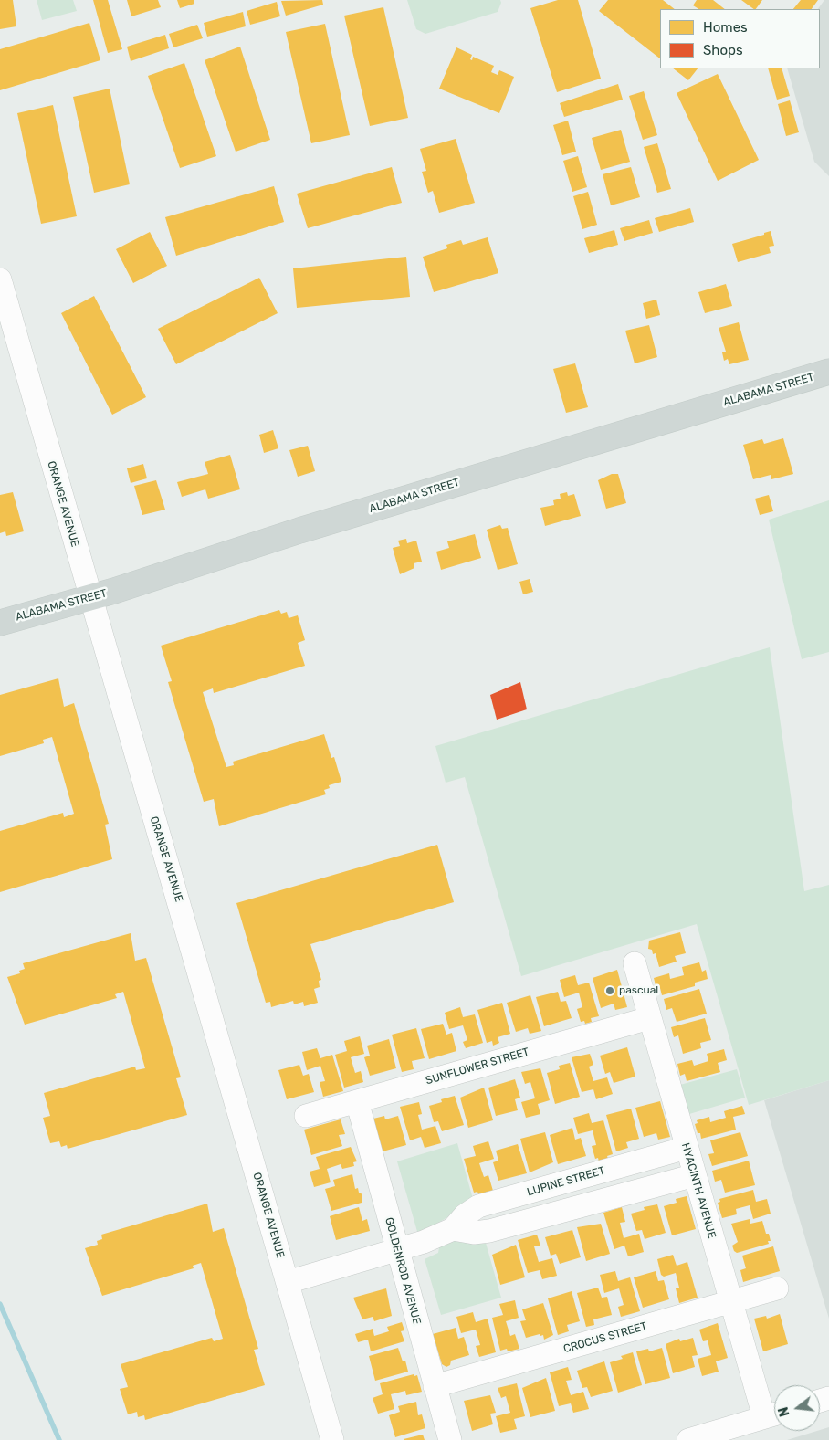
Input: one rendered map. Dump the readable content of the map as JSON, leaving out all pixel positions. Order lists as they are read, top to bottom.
{
  "streets": {
    "main road": ["ALABAMA STREET"],
    "street": [
      "ORANGE AVENUE",
      "SUNFLOWER STREET",
      "LUPINE STREET",
      "HYACINTH AVENUE",
      "GOLDENROD AVENUE",
      "CROCUS STREET"
    ]
  },
  "crossings": [
    ["ALABAMA STREET", "ORANGE AVENUE"],
    ["ORANGE AVENUE", "LUPINE STREET"],
    ["SUNFLOWER STREET", "HYACINTH AVENUE"],
    ["SUNFLOWER STREET", "GOLDENROD AVENUE"],
    ["LUPINE STREET", "HYACINTH AVENUE"],
    ["LUPINE STREET", "GOLDENROD AVENUE"],
    ["HYACINTH AVENUE", "CROCUS STREET"],
    ["GOLDENROD AVENUE", "CROCUS STREET"]
  ],
  "places": ["pascual"],
  "legend": ["Homes", "Shops"],
  "north": "left"
}
